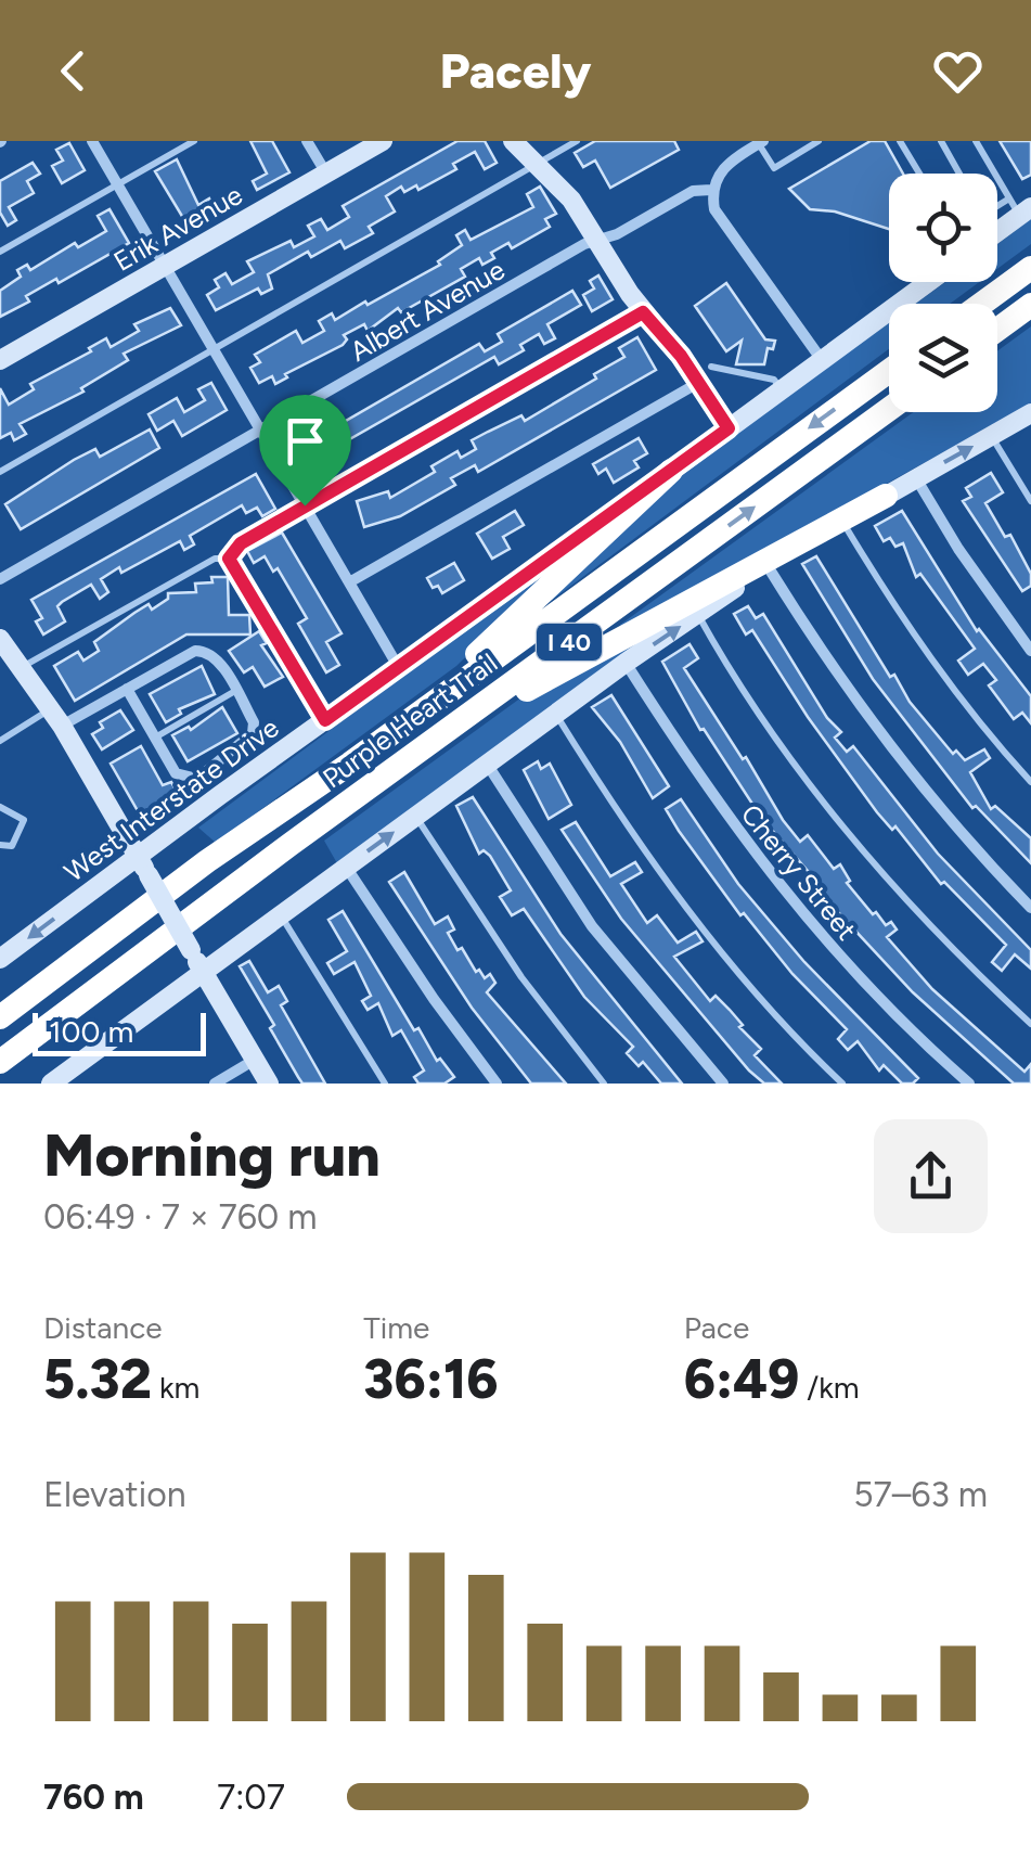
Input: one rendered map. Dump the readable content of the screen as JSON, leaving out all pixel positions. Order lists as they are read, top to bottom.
{
  "streets": {
    "highway": ["I 40", "Purple Heart Trail"],
    "main road": ["Erik Avenue", "West Interstate Drive"],
    "street": ["Albert Avenue", "Cherry Street"]
  },
  "scale_bar": "100 m",
  "page": {
    "header": "Pacely",
    "scale": "100 m",
    "heading": ["Morning run", "06:49 · 7 × 760 m"],
    "stats": [
      ["Distance", "5.32 km"],
      ["Time", "36:16"],
      ["Pace", "6:49 /km"]
    ],
    "chart": ["Elevation", "57–63 m"],
    "list": [
      {
        "name": "760 m",
        "note": "7:07"
      }
    ]
  }
}
